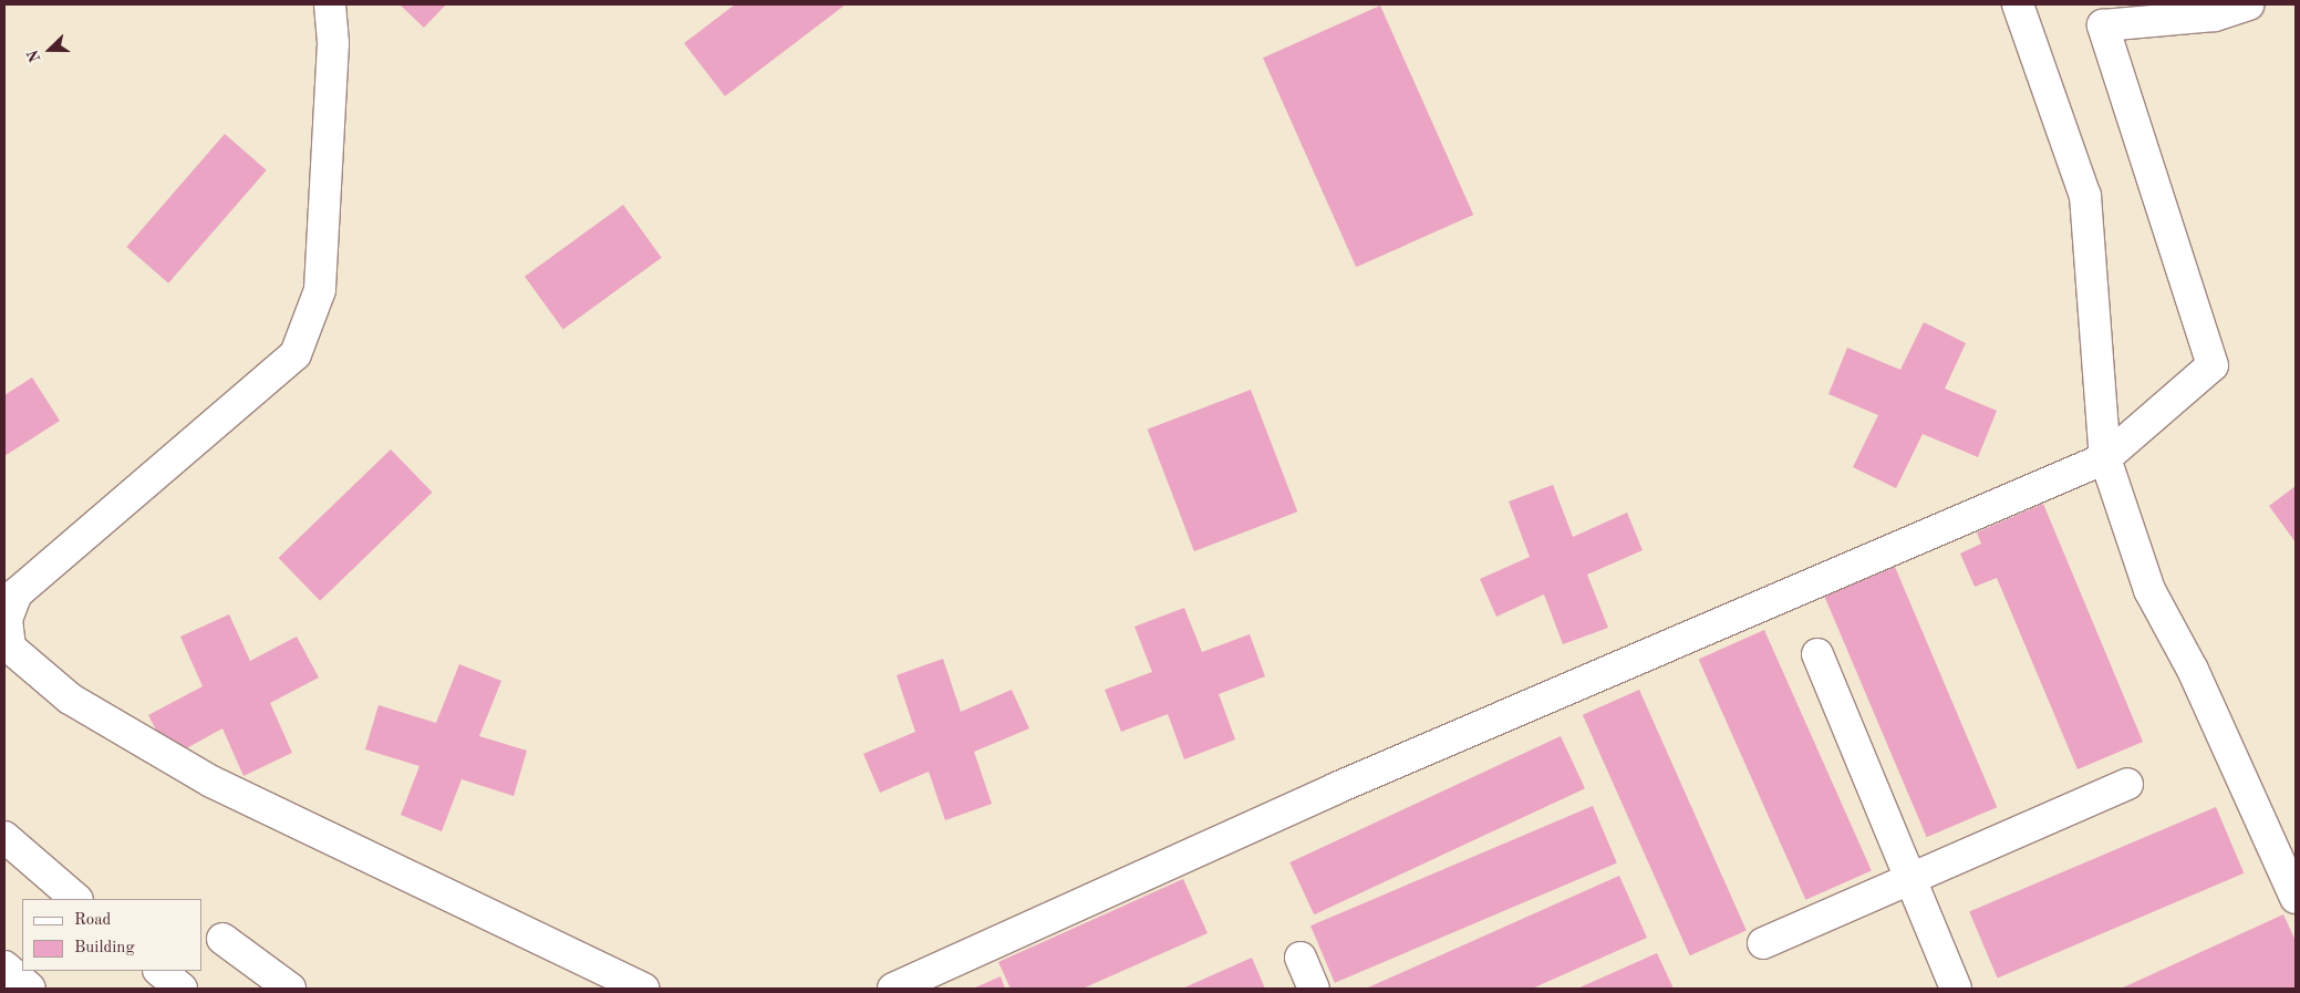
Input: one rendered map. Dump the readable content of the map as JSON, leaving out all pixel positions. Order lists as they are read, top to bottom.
{
  "legend": ["Road", "Building"],
  "north": "left"
}
